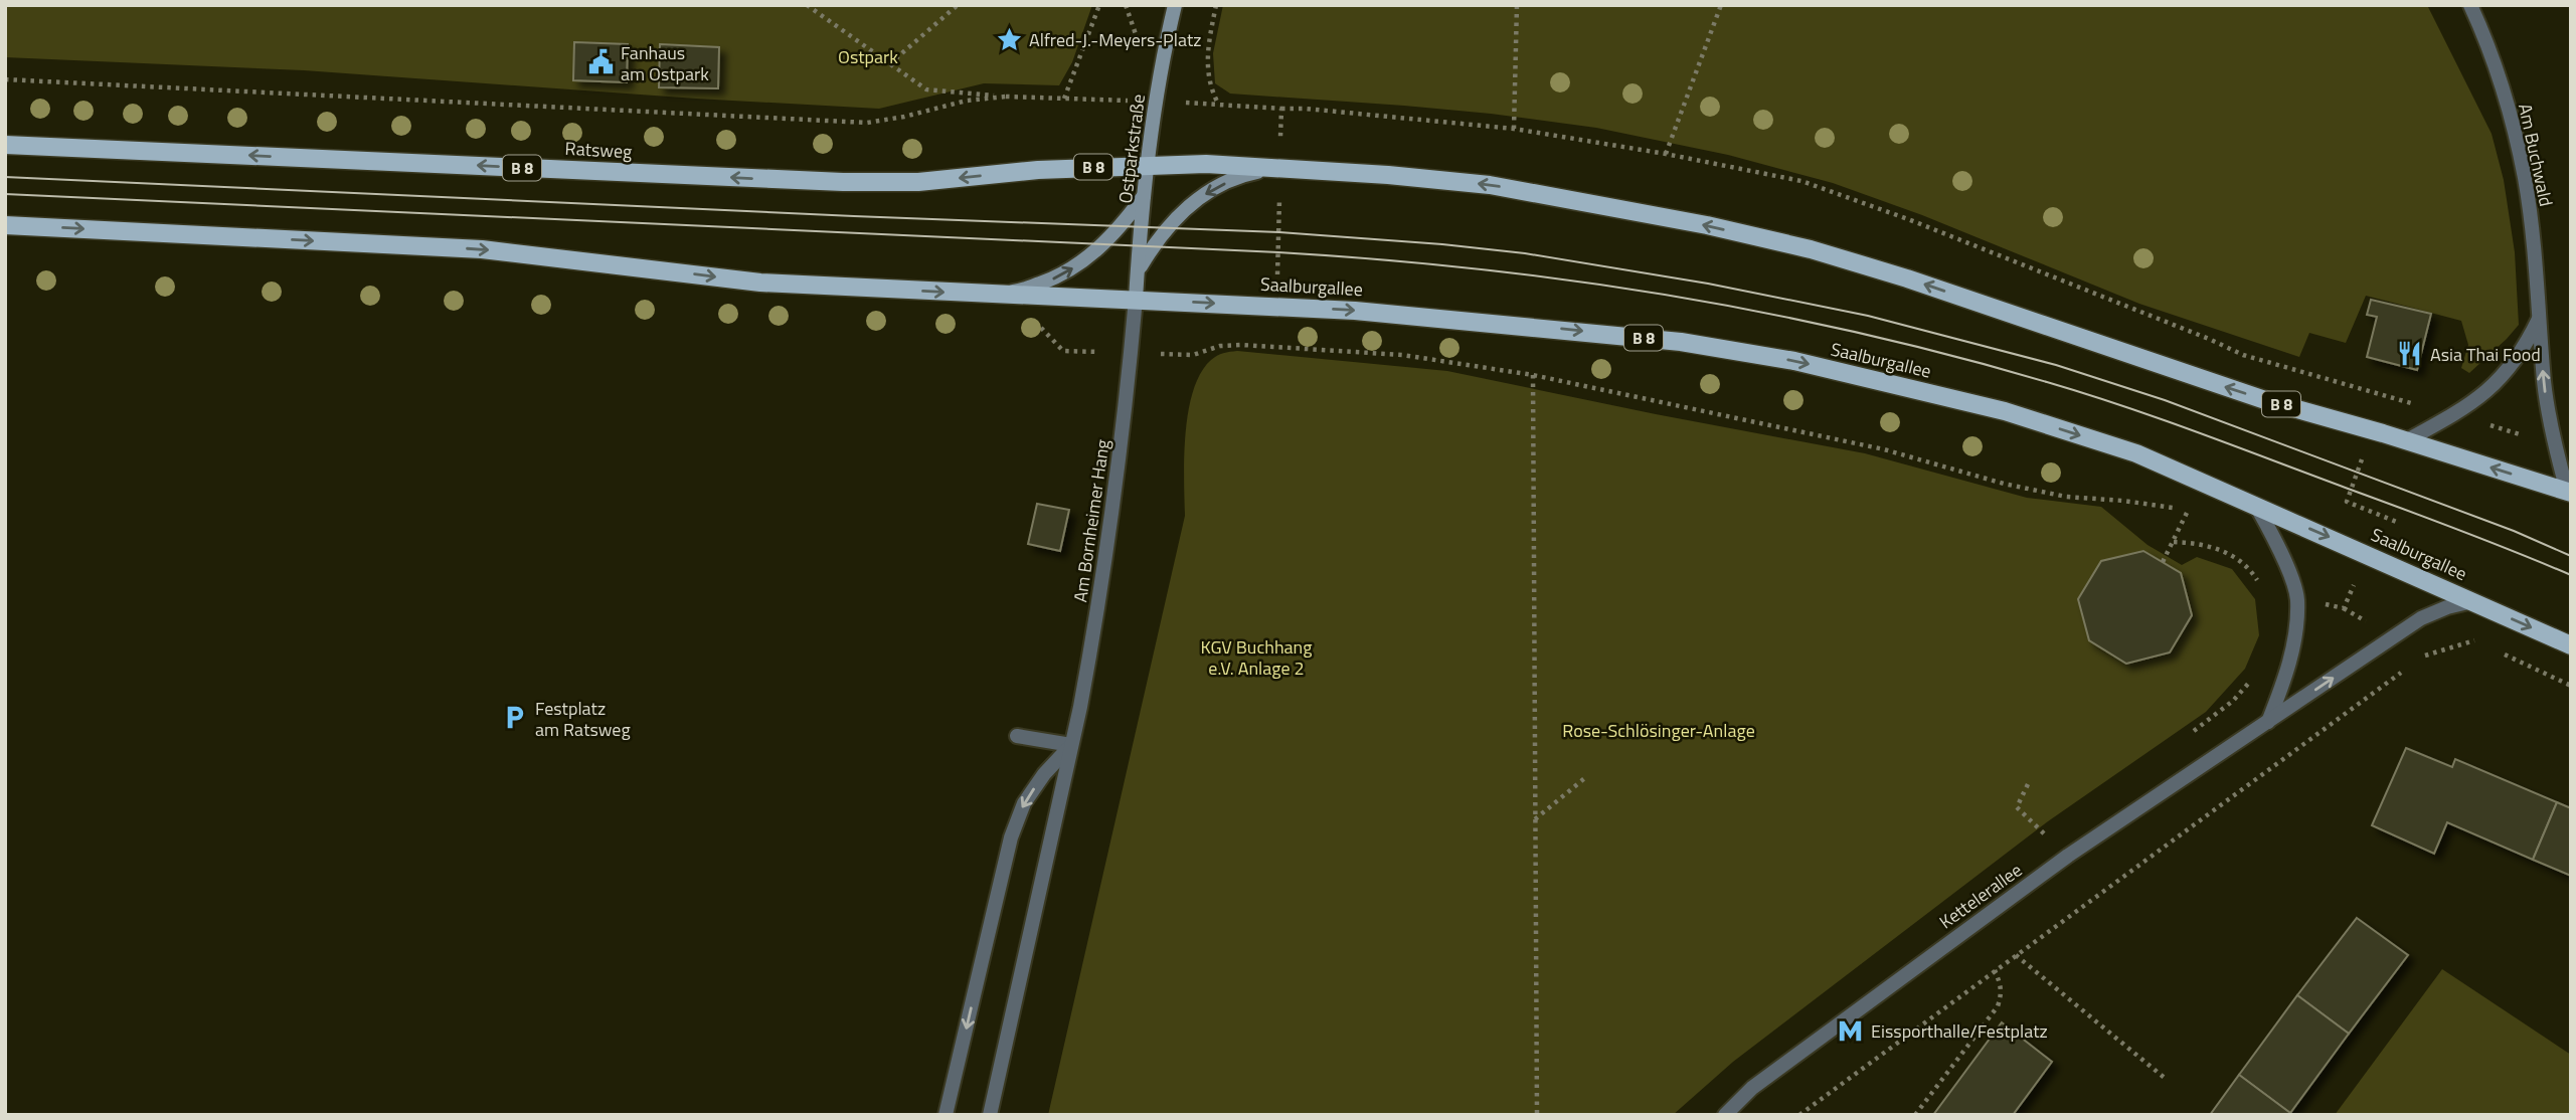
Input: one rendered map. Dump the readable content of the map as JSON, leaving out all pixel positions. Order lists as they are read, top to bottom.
{
  "streets": {
    "main road": ["Ratsweg", "B 8", "Saalburgallee"],
    "street": [
      "Ostparkstraße",
      "Am Buchwald",
      "Am Bornheimer Hang",
      "Kettelerallee"
    ]
  },
  "crossings": [
    ["Ostparkstraße", "Ratsweg"],
    ["Ostparkstraße", "B 8"],
    ["Ostparkstraße", "Saalburgallee"],
    ["Ostparkstraße", "Am Bornheimer Hang"],
    ["Ratsweg", "B 8"],
    ["Am Buchwald", "B 8"],
    ["B 8", "Saalburgallee"],
    ["B 8", "Am Bornheimer Hang"],
    ["Saalburgallee", "Am Bornheimer Hang"],
    ["Saalburgallee", "Kettelerallee"]
  ],
  "one_way": ["Am Buchwald"],
  "parks": ["Ostpark", "KGV Buchhang e.V. Anlage 2", "Rose-Schlösinger-Anlage"],
  "places": {
    "place": ["Alfred-J.-Meyers-Platz"],
    "public building": ["Fanhaus am Ostpark"],
    "restaurant": ["Asia Thai Food"],
    "parking": ["Festplatz am Ratsweg"],
    "metro station": ["Eissporthalle/Festplatz"]
  }
}
